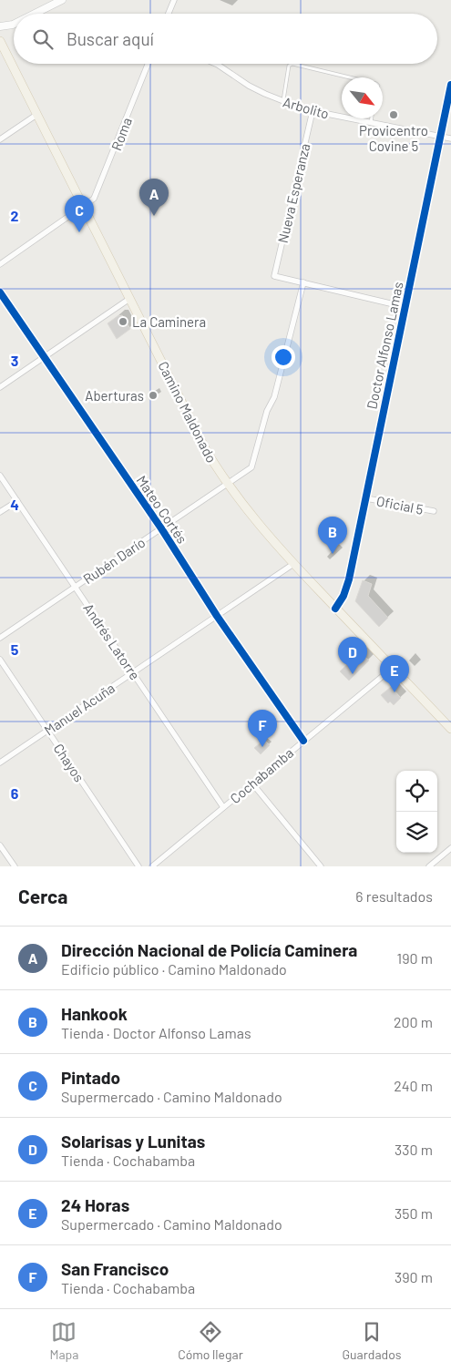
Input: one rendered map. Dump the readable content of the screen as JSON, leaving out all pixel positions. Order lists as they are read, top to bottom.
{
  "streets": {
    "main road": ["Camino Maldonado"],
    "street": [
      "Arbolito",
      "Roma",
      "Nueva Esperanza",
      "Doctor Alfonso Lamas",
      "Oficial 5",
      "Mateo Cortés",
      "Rubén Darío",
      "Andrés Latorre",
      "Manuel Acuña",
      "Chayos",
      "Cochabamba"
    ]
  },
  "crossings": [
    ["Arbolito", "Nueva Esperanza"],
    ["Arbolito", "Doctor Alfonso Lamas"],
    ["Roma", "Camino Maldonado"],
    ["Doctor Alfonso Lamas", "Camino Maldonado"],
    ["Doctor Alfonso Lamas", "Oficial 5"],
    ["Camino Maldonado", "Rubén Darío"],
    ["Camino Maldonado", "Manuel Acuña"],
    ["Camino Maldonado", "Cochabamba"],
    ["Mateo Cortés", "Rubén Darío"],
    ["Mateo Cortés", "Manuel Acuña"],
    ["Mateo Cortés", "Cochabamba"],
    ["Rubén Darío", "Andrés Latorre"],
    ["Andrés Latorre", "Manuel Acuña"],
    ["Andrés Latorre", "Cochabamba"],
    ["Manuel Acuña", "Chayos"]
  ],
  "places": ["Provicentro Covine 5", "La Caminera", "Aberturas"],
  "north": "bottom right",
  "page": {
    "search": "Buscar aquí",
    "pins": [
      "A",
      "C",
      "B",
      "D",
      "E",
      "F"
    ],
    "heading": ["Cerca", "6 resultados"],
    "list": [
      {
        "mark": "A",
        "name": "Dirección Nacional de Policía Caminera",
        "note": "Edificio público · Camino Maldonado",
        "value": "190 m"
      },
      {
        "mark": "B",
        "name": "Hankook",
        "note": "Tienda · Doctor Alfonso Lamas",
        "value": "200 m"
      },
      {
        "mark": "C",
        "name": "Pintado",
        "note": "Supermercado · Camino Maldonado",
        "value": "240 m"
      },
      {
        "mark": "D",
        "name": "Solarisas y Lunitas",
        "note": "Tienda · Cochabamba",
        "value": "330 m"
      },
      {
        "mark": "E",
        "name": "24 Horas",
        "note": "Supermercado · Camino Maldonado",
        "value": "350 m"
      },
      {
        "mark": "F",
        "name": "San Francisco",
        "note": "Tienda · Cochabamba",
        "value": "390 m"
      }
    ],
    "nav": ["Mapa", "Cómo llegar", "Guardados"]
  },
  "grid": {
    "rows": [
      "2",
      "3",
      "4",
      "5",
      "6"
    ]
  }
}
